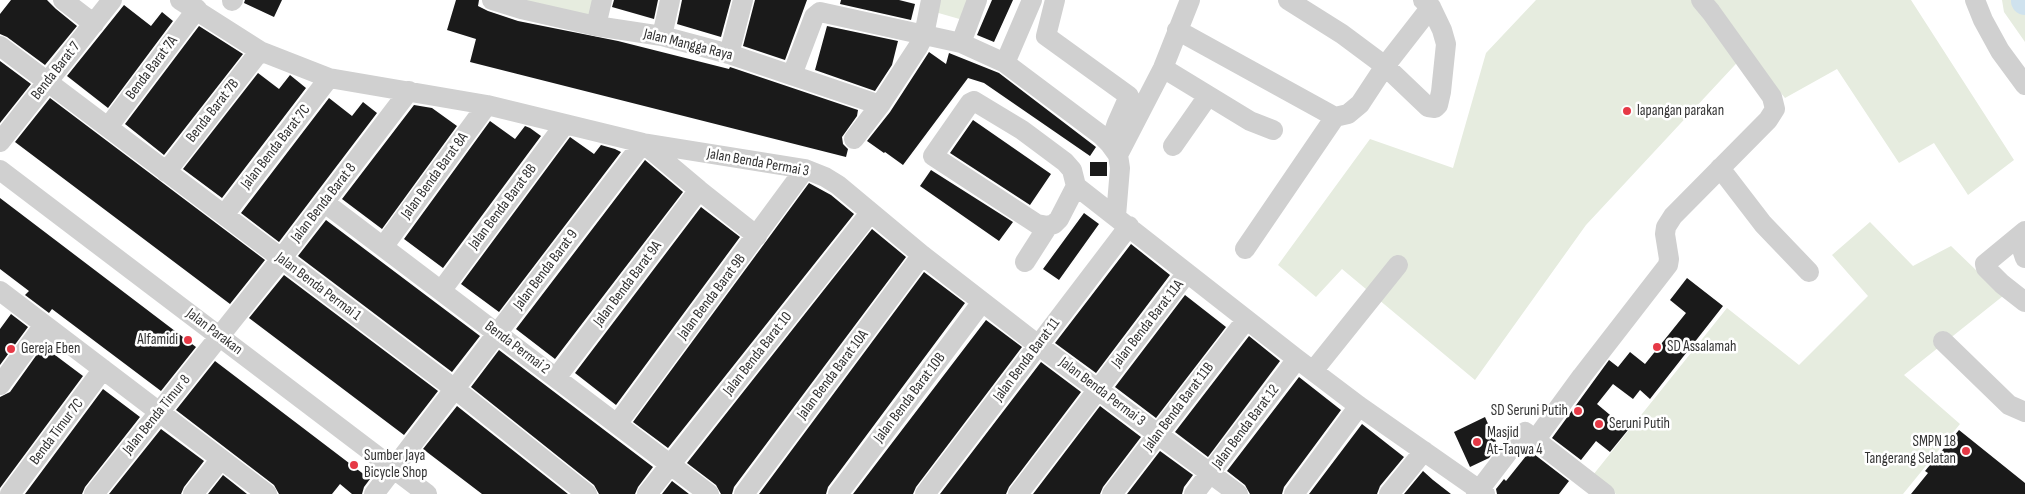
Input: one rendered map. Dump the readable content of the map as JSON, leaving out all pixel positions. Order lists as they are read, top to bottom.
{
  "streets": {
    "street": [
      "Jalan Mangga Raya",
      "Benda Barat 7A",
      "Benda Barat 7",
      "Benda Barat 7B",
      "Jalan Benda Barat 7C",
      "Jalan Benda Permai 3",
      "Jalan Benda Barat 8A",
      "Jalan Benda Barat 8",
      "Jalan Benda Barat 8B",
      "Jalan Benda Barat 9",
      "Jalan Benda Barat 9A",
      "Jalan Benda Permai 1",
      "Jalan Benda Barat 9B",
      "Jalan Benda Barat 11A",
      "Jalan Parakan",
      "Benda Permai 2",
      "Jalan Benda Barat 10",
      "Jalan Benda Barat 11",
      "Jalan Benda Barat 10A",
      "Jalan Benda Barat 10B",
      "Jalan Benda Barat 11B",
      "Jalan Benda Timur 8",
      "Jalan Benda Barat 12",
      "Benda Timur 7C"
    ]
  },
  "crossings": [
    ["Benda Barat 7A", "Jalan Benda Permai 3"],
    ["Benda Barat 7A", "Jalan Benda Permai 1"],
    ["Benda Barat 7", "Jalan Benda Permai 1"],
    ["Benda Barat 7B", "Jalan Benda Permai 3"],
    ["Benda Barat 7B", "Jalan Benda Permai 1"],
    ["Jalan Benda Barat 7C", "Jalan Benda Permai 3"],
    ["Jalan Benda Barat 7C", "Jalan Benda Permai 1"],
    ["Jalan Benda Permai 3", "Jalan Benda Barat 8A"],
    ["Jalan Benda Permai 3", "Jalan Benda Barat 8"],
    ["Jalan Benda Permai 3", "Jalan Benda Barat 8B"],
    ["Jalan Benda Permai 3", "Jalan Benda Barat 9"],
    ["Jalan Benda Permai 3", "Jalan Benda Barat 9B"],
    ["Jalan Benda Permai 3", "Jalan Benda Barat 11A"],
    ["Jalan Benda Permai 3", "Jalan Benda Barat 10"],
    ["Jalan Benda Permai 3", "Jalan Benda Barat 11"],
    ["Jalan Benda Permai 3", "Jalan Benda Barat 10A"],
    ["Jalan Benda Permai 3", "Jalan Benda Barat 10B"],
    ["Jalan Benda Permai 3", "Jalan Benda Barat 11B"],
    ["Jalan Benda Permai 3", "Jalan Benda Barat 12"],
    ["Jalan Benda Barat 8A", "Benda Permai 2"],
    ["Jalan Benda Barat 8", "Jalan Benda Permai 1"],
    ["Jalan Benda Barat 8", "Jalan Parakan"],
    ["Jalan Benda Barat 8", "Benda Permai 2"],
    ["Jalan Benda Barat 8", "Jalan Benda Timur 8"],
    ["Jalan Benda Barat 8B", "Benda Permai 2"],
    ["Jalan Benda Barat 9", "Jalan Benda Permai 1"],
    ["Jalan Benda Barat 9", "Jalan Parakan"],
    ["Jalan Benda Barat 9", "Benda Permai 2"],
    ["Jalan Benda Barat 9A", "Benda Permai 2"],
    ["Jalan Benda Barat 9B", "Benda Permai 2"],
    ["Jalan Parakan", "Jalan Benda Timur 8"],
    ["Benda Permai 2", "Jalan Benda Barat 10"]
  ],
  "places": [
    "lapangan parakan",
    "Alfamidi",
    "SD Assalamah",
    "Gereja Eben",
    "SD Seruni Putih",
    "Seruni Putih",
    "Masjid At-Taqwa 4",
    "SMPN 18 Tangerang Selatan",
    "Sumber Jaya Bicycle Shop"
  ]
}
